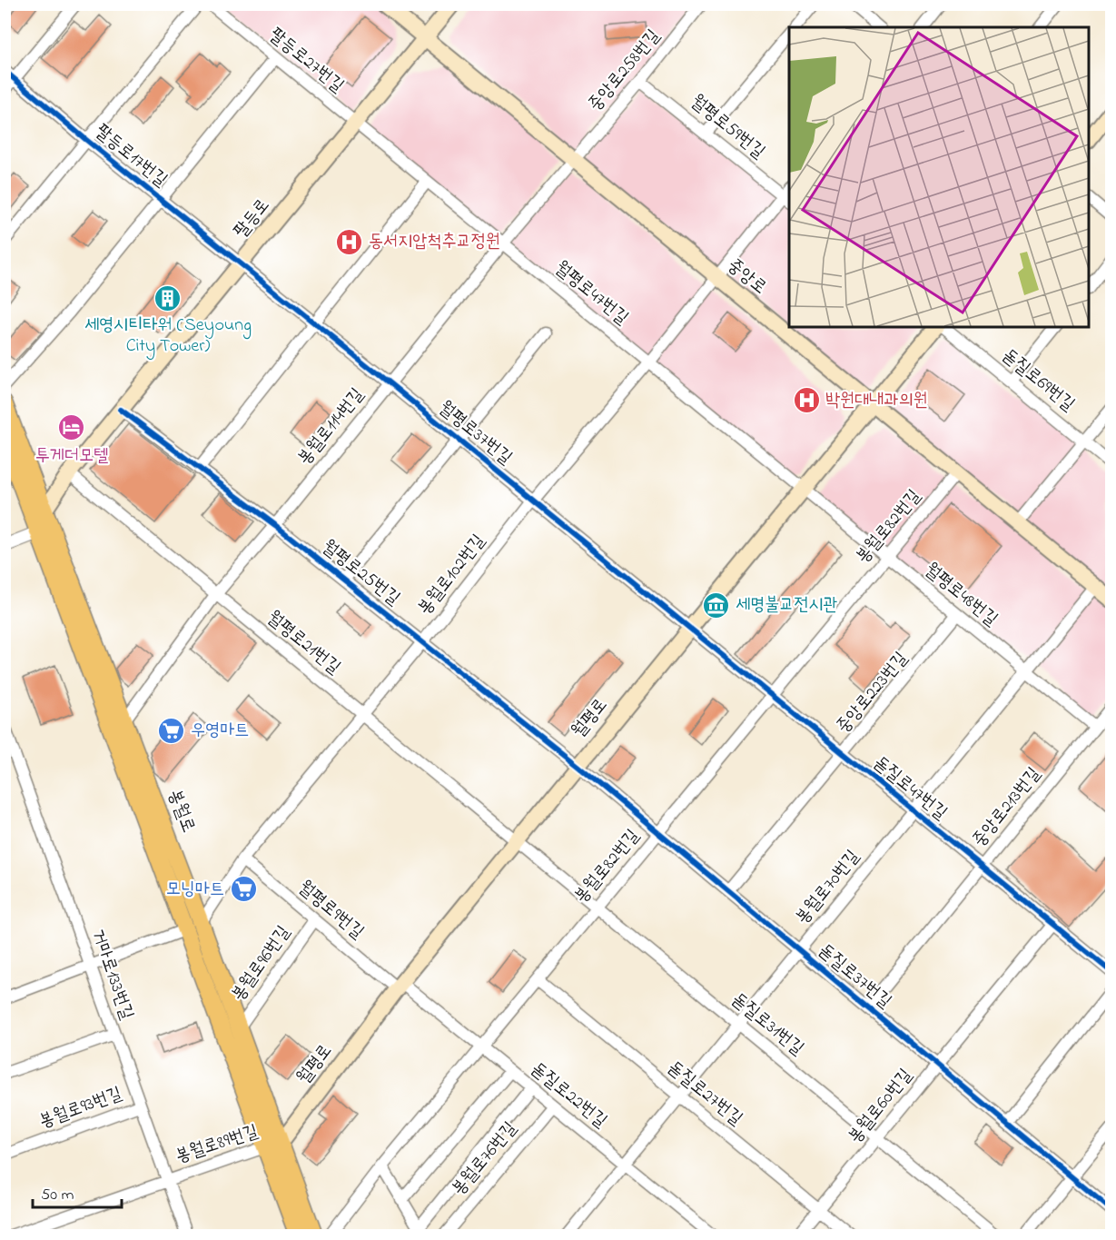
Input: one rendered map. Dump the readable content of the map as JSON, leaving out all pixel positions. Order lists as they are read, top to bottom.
{
  "streets": {
    "main road": [
      "팔등로",
      "중앙로",
      "월평로",
      "봉월로"
    ],
    "street": [
      "팔등로27번길",
      "중앙로258번길",
      "월평로59번길",
      "팔등로17번길",
      "월평로47번길",
      "돋질로69번길",
      "봉월로114번길",
      "월평로37번길",
      "봉월로82번길",
      "월평로25번길",
      "봉월로102번길",
      "월평로48번길",
      "월평로21번길",
      "중앙로223번길",
      "돋질로47번길",
      "중앙로213번길",
      "봉월로70번길",
      "월평로9번길",
      "봉월로96번길",
      "거마로133번길",
      "돋질로37번길",
      "돋질로31번길",
      "돋질로27번길",
      "돋질로22번길",
      "봉월로60번길",
      "봉월로93번길",
      "봉월로89번길",
      "봉월로76번길"
    ]
  },
  "crossings": [
    ["팔등로27번길", "팔등로"],
    ["팔등로27번길", "월평로47번길"],
    ["중앙로258번길", "월평로59번길"],
    ["중앙로258번길", "중앙로"],
    ["중앙로258번길", "봉월로114번길"],
    ["월평로59번길", "봉월로102번길"],
    ["팔등로17번길", "팔등로"],
    ["팔등로17번길", "월평로37번길"],
    ["팔등로", "중앙로"],
    ["팔등로", "월평로47번길"],
    ["팔등로", "월평로37번길"],
    ["팔등로", "월평로25번길"],
    ["팔등로", "월평로21번길"],
    ["팔등로", "봉월로"],
    ["중앙로", "봉월로114번길"],
    ["중앙로", "봉월로82번길"],
    ["중앙로", "봉월로102번길"],
    ["중앙로", "월평로"],
    ["중앙로", "봉월로70번길"],
    ["월평로47번길", "봉월로114번길"],
    ["월평로47번길", "봉월로102번길"],
    ["월평로47번길", "월평로48번길"],
    ["월평로47번길", "월평로"],
    ["봉월로114번길", "월평로37번길"],
    ["봉월로114번길", "월평로25번길"],
    ["봉월로114번길", "월평로21번길"],
    ["봉월로114번길", "봉월로"],
    ["월평로37번길", "봉월로102번길"],
    ["월평로37번길", "월평로"],
    ["월평로37번길", "돋질로47번길"],
    ["봉월로82번길", "월평로48번길"],
    ["봉월로82번길", "돋질로47번길"],
    ["봉월로82번길", "돋질로37번길"],
    ["봉월로82번길", "돋질로31번길"],
    ["봉월로82번길", "돋질로27번길"],
    ["봉월로82번길", "돋질로22번길"],
    ["월평로25번길", "봉월로102번길"],
    ["월평로25번길", "월평로"],
    ["월평로25번길", "돋질로37번길"],
    ["봉월로102번길", "월평로21번길"],
    ["봉월로102번길", "봉월로"],
    ["봉월로102번길", "월평로9번길"],
    ["월평로48번길", "중앙로223번길"],
    ["월평로48번길", "월평로"],
    ["월평로48번길", "중앙로213번길"],
    ["월평로48번길", "봉월로70번길"],
    ["월평로21번길", "월평로"],
    ["월평로21번길", "돋질로31번길"],
    ["중앙로223번길", "돋질로47번길"],
    ["중앙로223번길", "돋질로37번길"],
    ["월평로", "돋질로47번길"],
    ["월평로", "봉월로"],
    ["월평로", "월평로9번길"],
    ["월평로", "돋질로37번길"],
    ["월평로", "돋질로31번길"],
    ["월평로", "돋질로22번길"],
    ["월평로", "봉월로89번길"],
    ["돋질로47번길", "중앙로213번길"],
    ["돋질로47번길", "봉월로70번길"],
    ["돋질로47번길", "봉월로60번길"],
    ["중앙로213번길", "돋질로37번길"],
    ["봉월로", "봉월로96번길"],
    ["봉월로", "봉월로89번길"],
    ["봉월로70번길", "돋질로37번길"],
    ["봉월로70번길", "돋질로31번길"],
    ["봉월로70번길", "돋질로27번길"],
    ["봉월로70번길", "돋질로22번길"],
    ["월평로9번길", "봉월로96번길"],
    ["월평로9번길", "돋질로22번길"],
    ["거마로133번길", "봉월로93번길"],
    ["거마로133번길", "봉월로89번길"],
    ["돋질로37번길", "봉월로60번길"],
    ["돋질로31번길", "봉월로60번길"],
    ["돋질로27번길", "봉월로60번길"],
    ["돋질로22번길", "봉월로76번길"]
  ],
  "places": {
    "hospital": ["동서지압척추교정원", "박원대내과의원"],
    "building": ["세영시티타워 (Seyoung City Tower)"],
    "hotel": ["투게더모텔"],
    "museum": ["세명불교전시관"],
    "supermarket": ["우영마트", "모닝마트"]
  },
  "scale_bar": "50 m"
}
